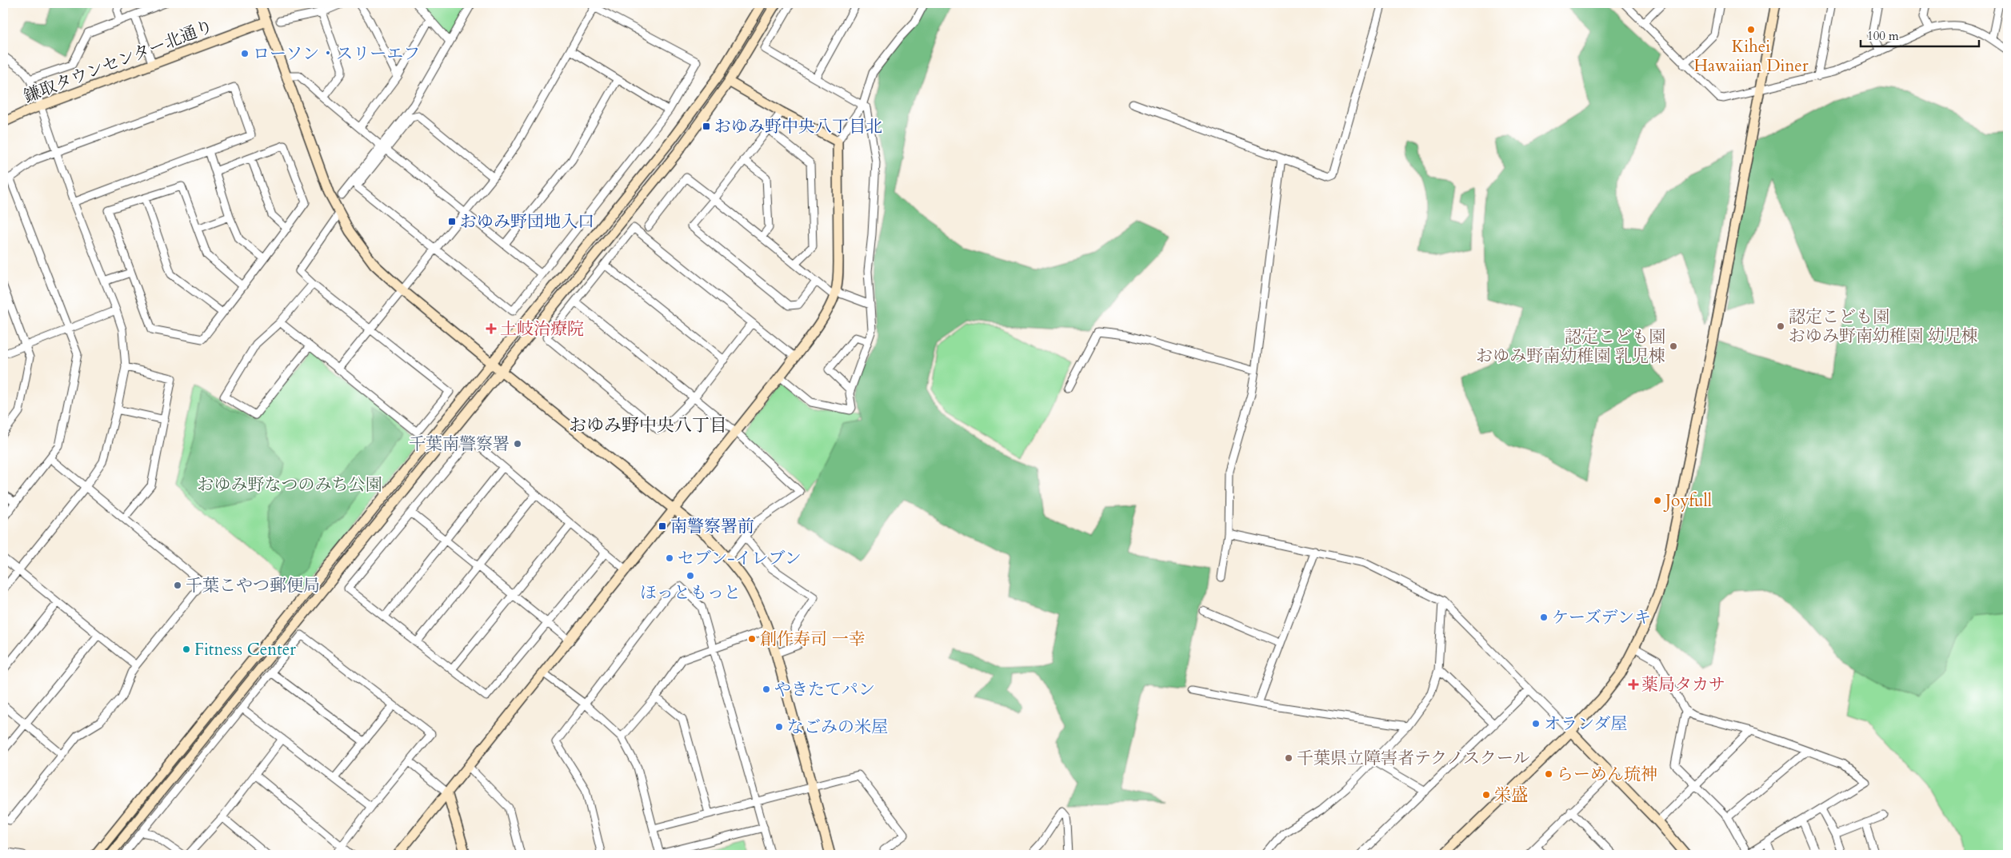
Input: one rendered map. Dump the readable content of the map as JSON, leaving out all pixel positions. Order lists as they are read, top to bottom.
{
  "streets": {
    "street": ["鎌取タウンセンター北通り"]
  },
  "districts": ["おゆみ野中央八丁目"],
  "parks": ["おゆみ野なつのみち公園"],
  "places": {
    "other": [
      "Kihei Hawaiian Diner",
      "ローソン・スリーエフ",
      "認定こども園 おゆみ野南幼稚園 幼児棟",
      "認定こども園 おゆみ野南幼稚園 乳児棟",
      "千葉南警察署",
      "Joyfull",
      "セブン-イレブン",
      "ほっともっと",
      "千葉こやつ郵便局",
      "ケーズデンキ",
      "創作寿司 一幸",
      "Fitness Center",
      "やきたてパン",
      "オランダ屋",
      "なごみの米屋",
      "千葉県立障害者テクノスクール",
      "らーめん琉神",
      "栄盛"
    ],
    "transit": ["おゆみ野中央八丁目北", "おゆみ野団地入口", "南警察署前"],
    "health": ["土岐治療院", "薬局タカサ"]
  },
  "scale_bar": "100 m"
}
